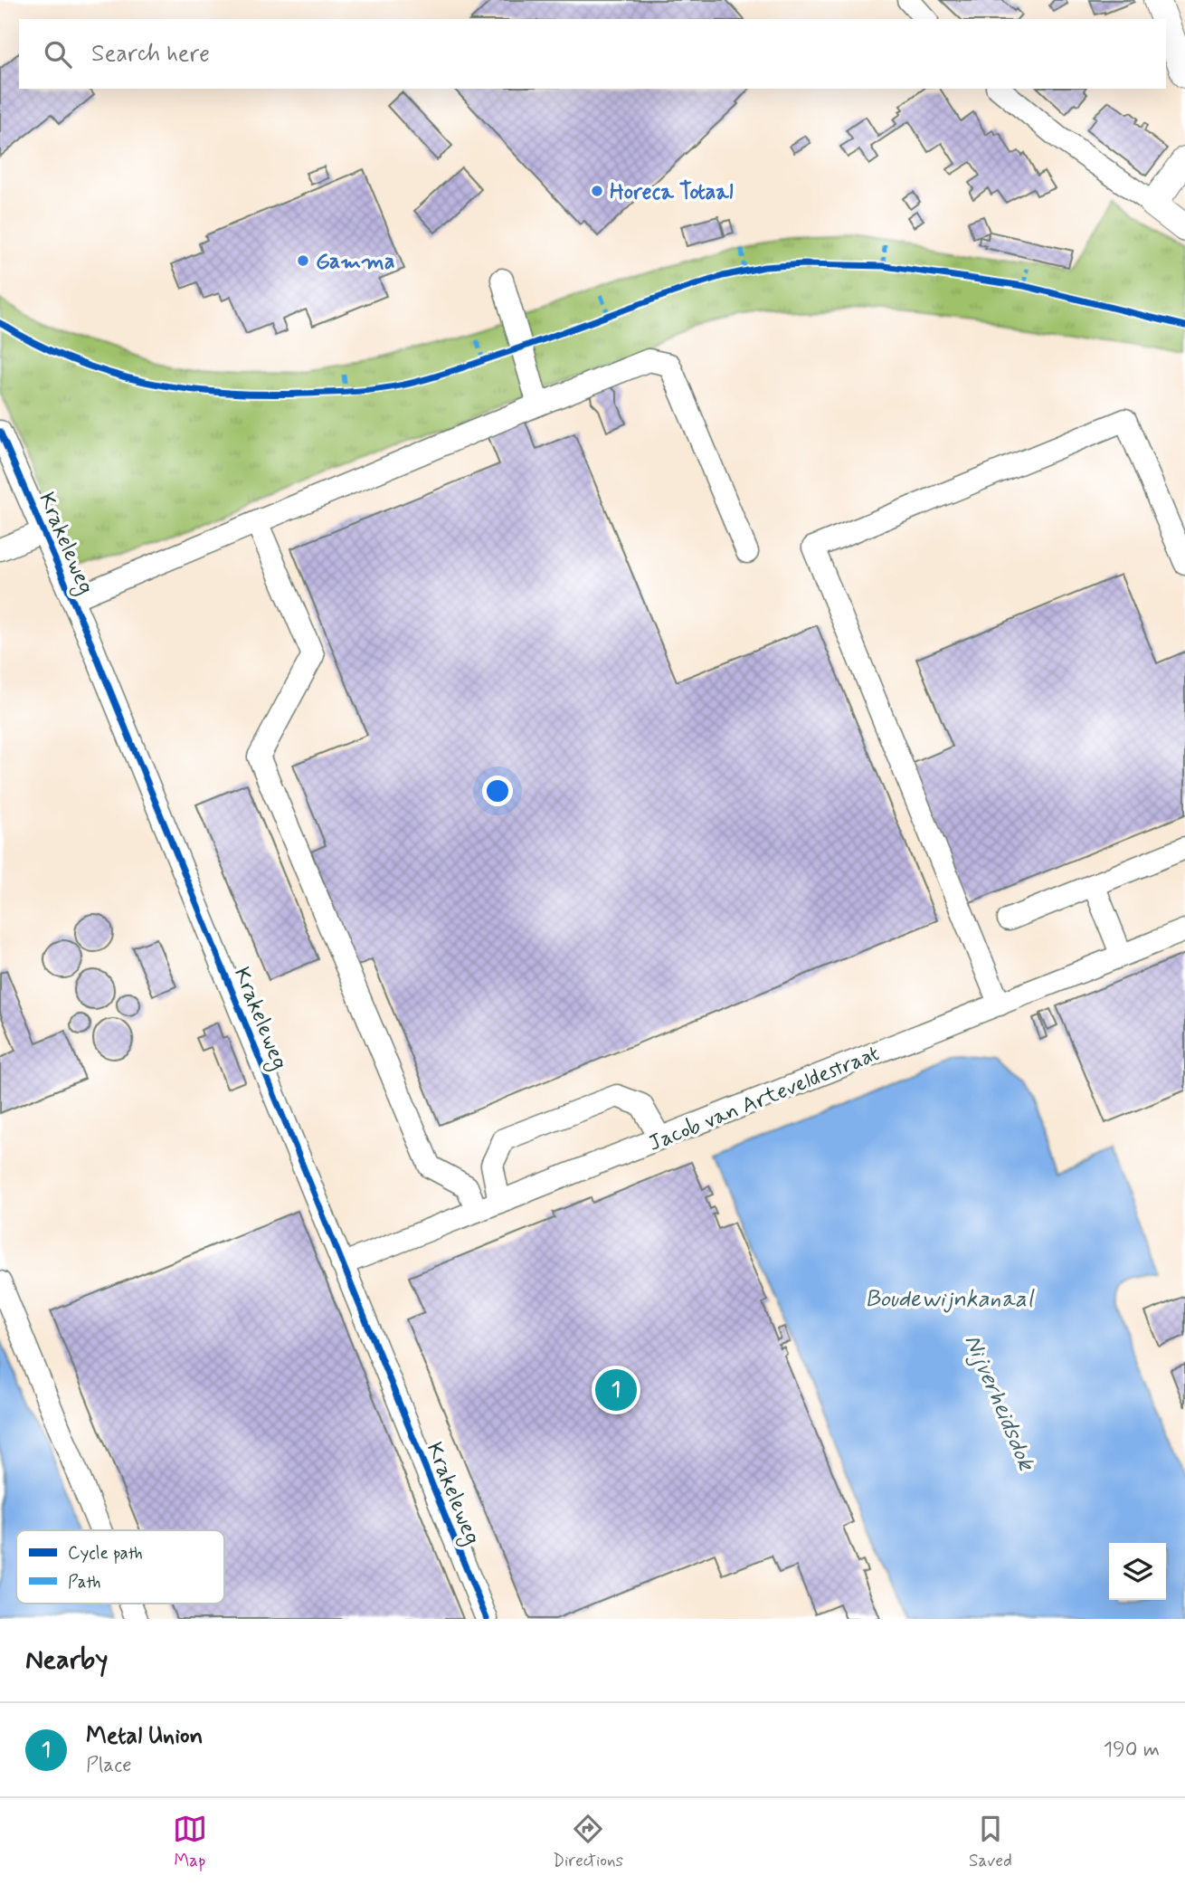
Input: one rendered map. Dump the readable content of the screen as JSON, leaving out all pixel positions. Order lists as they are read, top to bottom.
{
  "streets": {
    "street": ["Krakeleweg", "Jacob van Arteveldestraat"]
  },
  "crossings": [
    ["Krakeleweg", "Jacob van Arteveldestraat"]
  ],
  "water": ["Boudewijnkanaal", "Nijverheidsdok"],
  "places": ["Horeca Totaal", "Gamma"],
  "legend": ["Cycle path", "Path"],
  "page": {
    "search": "Search here",
    "pins": "1",
    "heading": "Nearby",
    "list": [
      {
        "mark": "1",
        "name": "Metal Union",
        "note": "Place",
        "value": "190 m"
      }
    ],
    "nav": ["Map", "Directions", "Saved"]
  }
}
